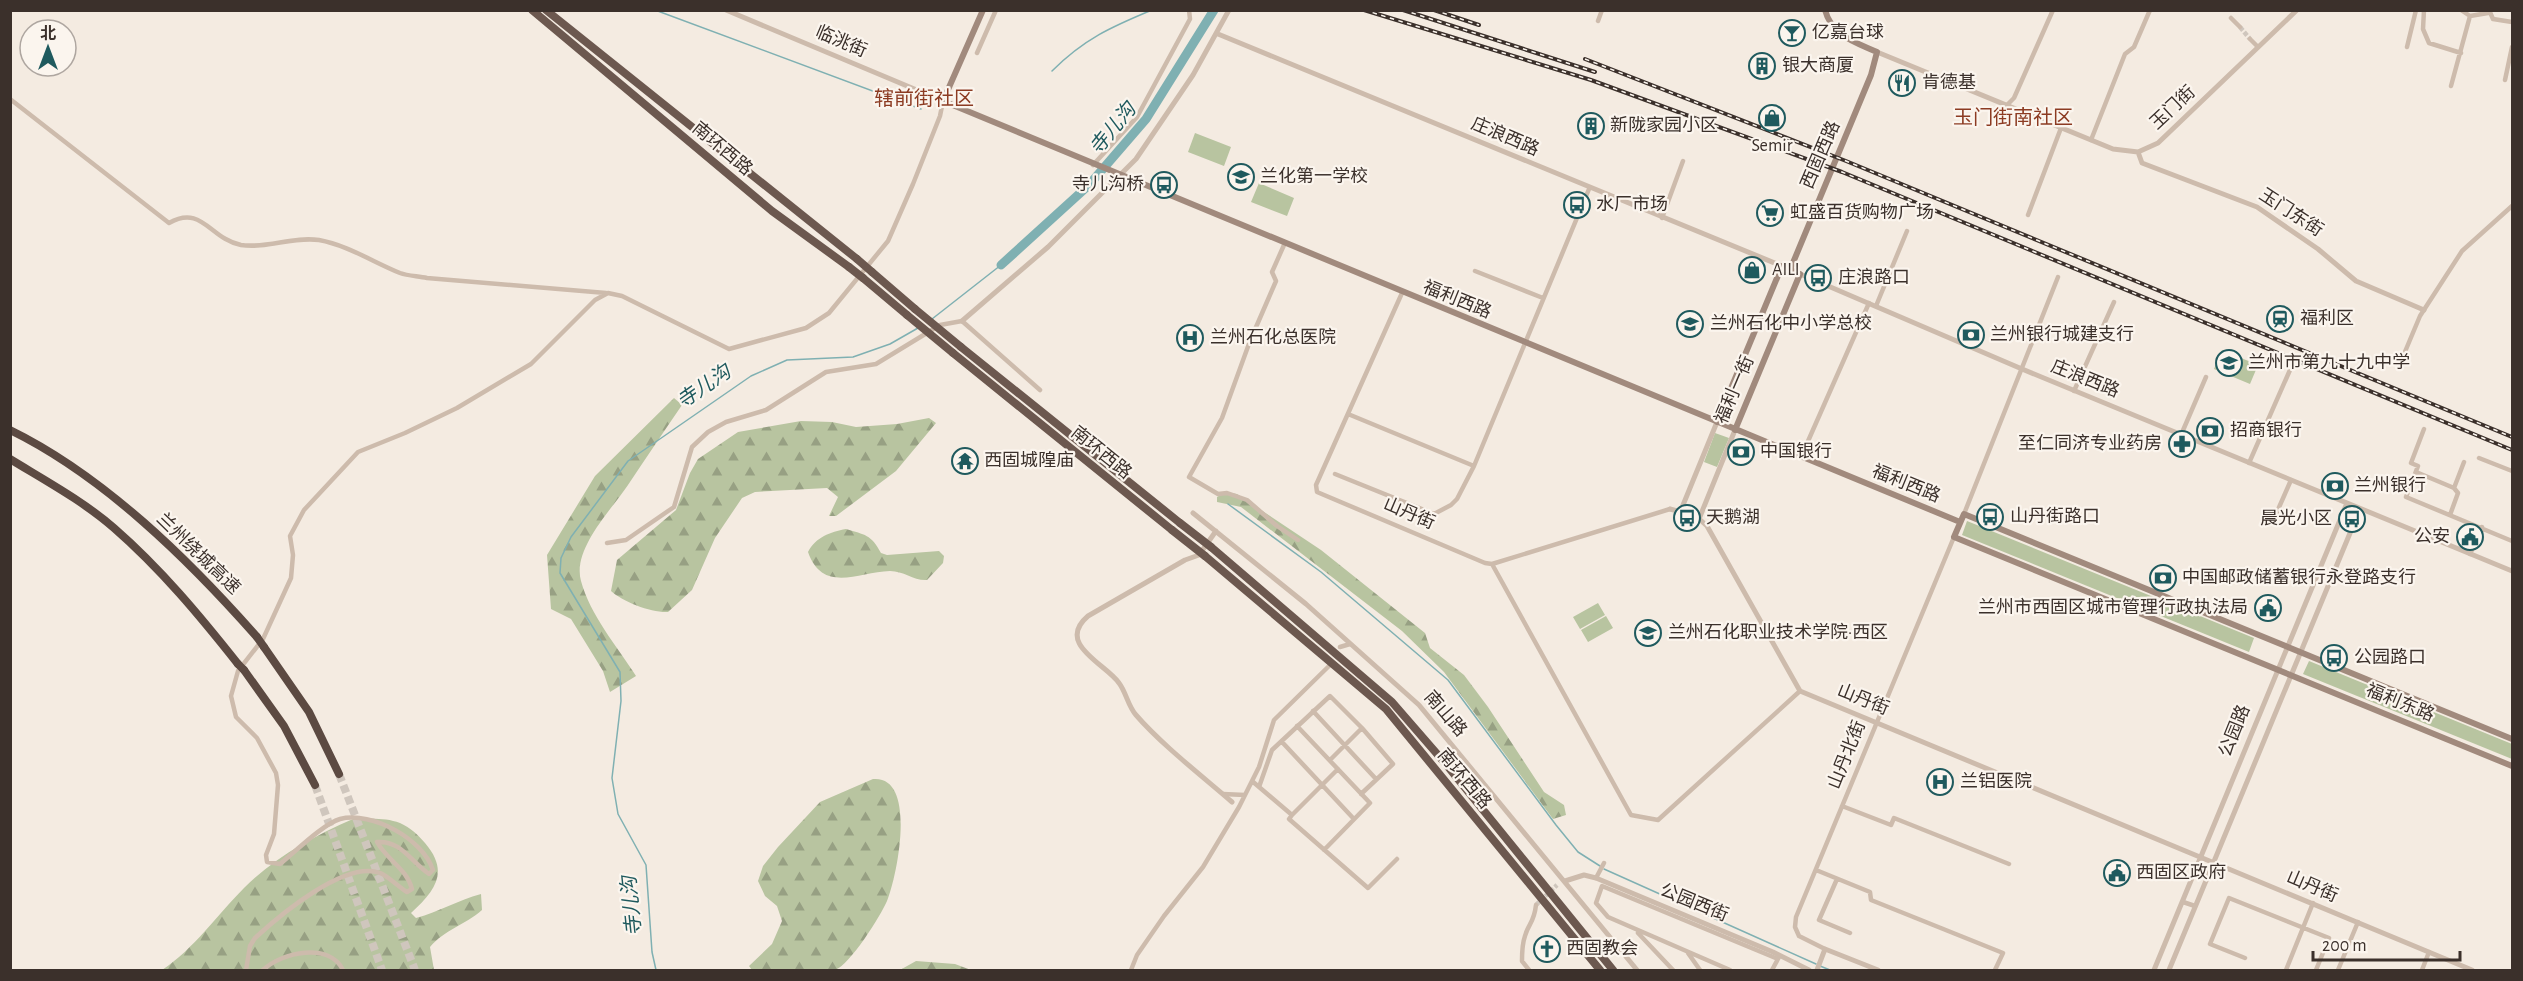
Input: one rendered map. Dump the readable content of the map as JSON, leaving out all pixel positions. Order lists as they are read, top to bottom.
{
  "streets": {
    "highway": ["南环西路", "兰州绕城高速"],
    "main road": [
      "西固西路",
      "福利西路",
      "福利一街",
      "福利东路"
    ],
    "street": [
      "临洮街",
      "玉门街",
      "庄浪西路",
      "玉门东街",
      "山丹街",
      "南山路",
      "公园路",
      "山丹北街",
      "公园西街"
    ]
  },
  "crossings": [
    ["临洮街", "福利西路"],
    ["玉门街", "玉门东街"],
    ["庄浪西路", "福利一街"],
    ["庄浪西路", "公园路"],
    ["福利西路", "福利一街"],
    ["山丹街", "公园路"],
    ["山丹街", "山丹北街"],
    ["福利东路", "公园路"],
    ["南山路", "公园西街"]
  ],
  "districts": ["辖前街社区", "玉门街南社区"],
  "water": ["寺儿沟"],
  "places": {
    "bar": ["亿嘉台球"],
    "building": ["银大商厦", "新陇家园小区"],
    "restaurant": ["肯德基"],
    "shop": ["Semir", "AILI"],
    "school or university": [
      "兰化第一学校",
      "兰州石化中小学总校",
      "兰州市第九十九中学",
      "兰州石化职业技术学院·西区"
    ],
    "bus stop": [
      "寺儿沟桥",
      "水厂市场",
      "庄浪路口",
      "山丹街路口",
      "天鹅湖",
      "晨光小区",
      "公园路口"
    ],
    "supermarket": ["虹盛百货购物广场"],
    "station": ["福利区"],
    "bank": [
      "兰州银行城建支行",
      "招商银行",
      "中国银行",
      "兰州银行",
      "中国邮政储蓄银行永登路支行"
    ],
    "hospital": ["兰州石化总医院", "兰铝医院"],
    "pharmacy": ["至仁同济专业药房"],
    "temple": ["西固城隍庙"],
    "public building": ["公安", "兰州市西固区城市管理行政执法局", "西固区政府"],
    "church": ["西固教会"]
  },
  "scale_bar": "200 m",
  "north": "top"
}
